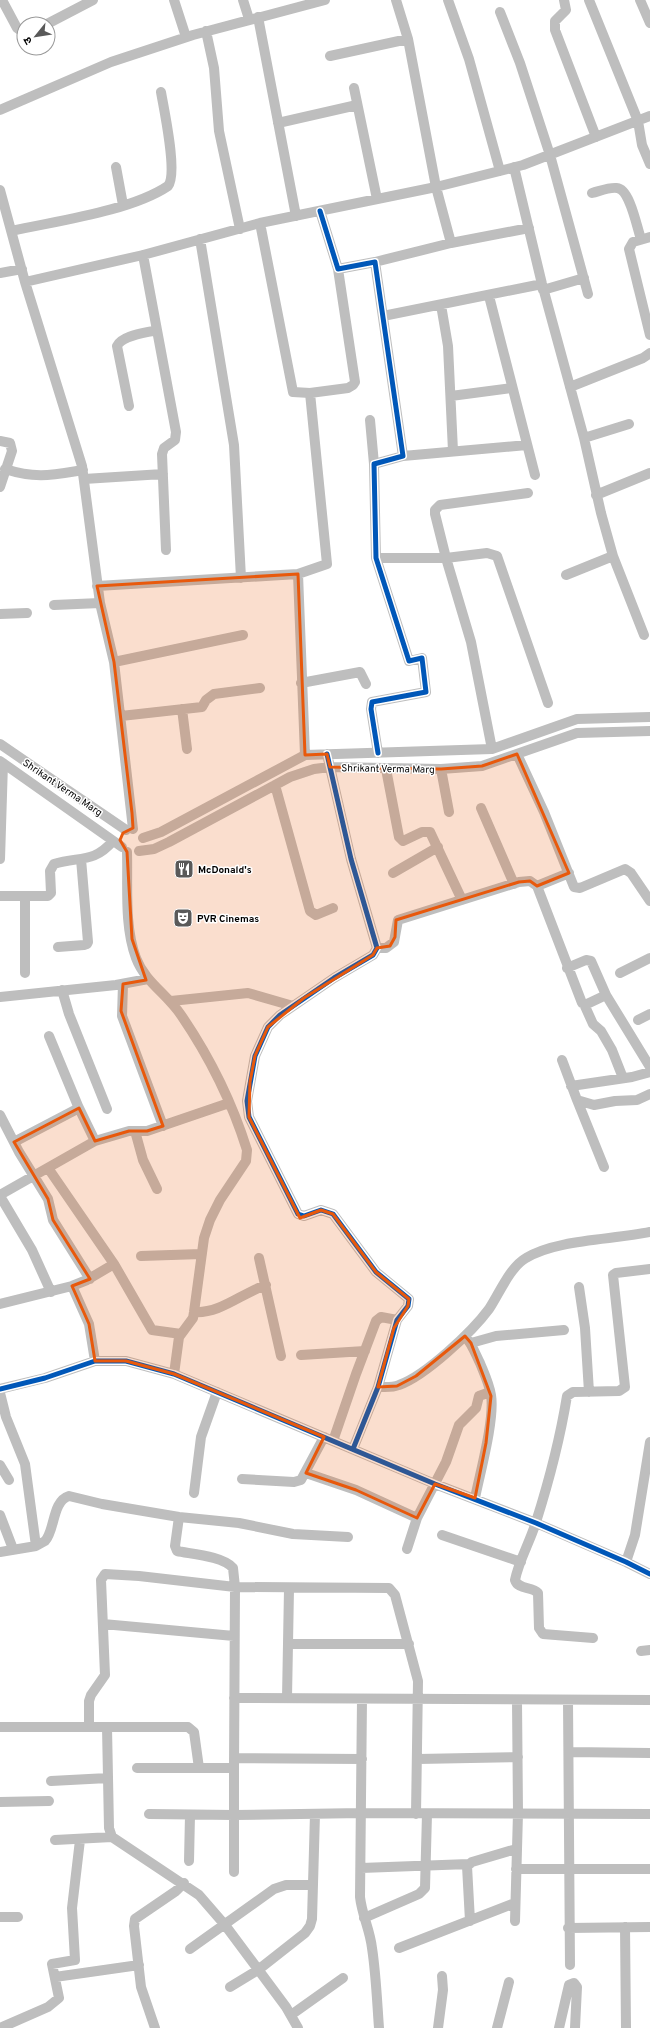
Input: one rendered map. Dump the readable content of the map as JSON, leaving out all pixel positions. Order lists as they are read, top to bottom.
{
  "streets": {
    "street": ["Shrikant Verma Marg"]
  },
  "places": {
    "restaurant": ["McDonald's"],
    "theatre": ["PVR Cinemas"]
  },
  "north": "bottom left"
}
